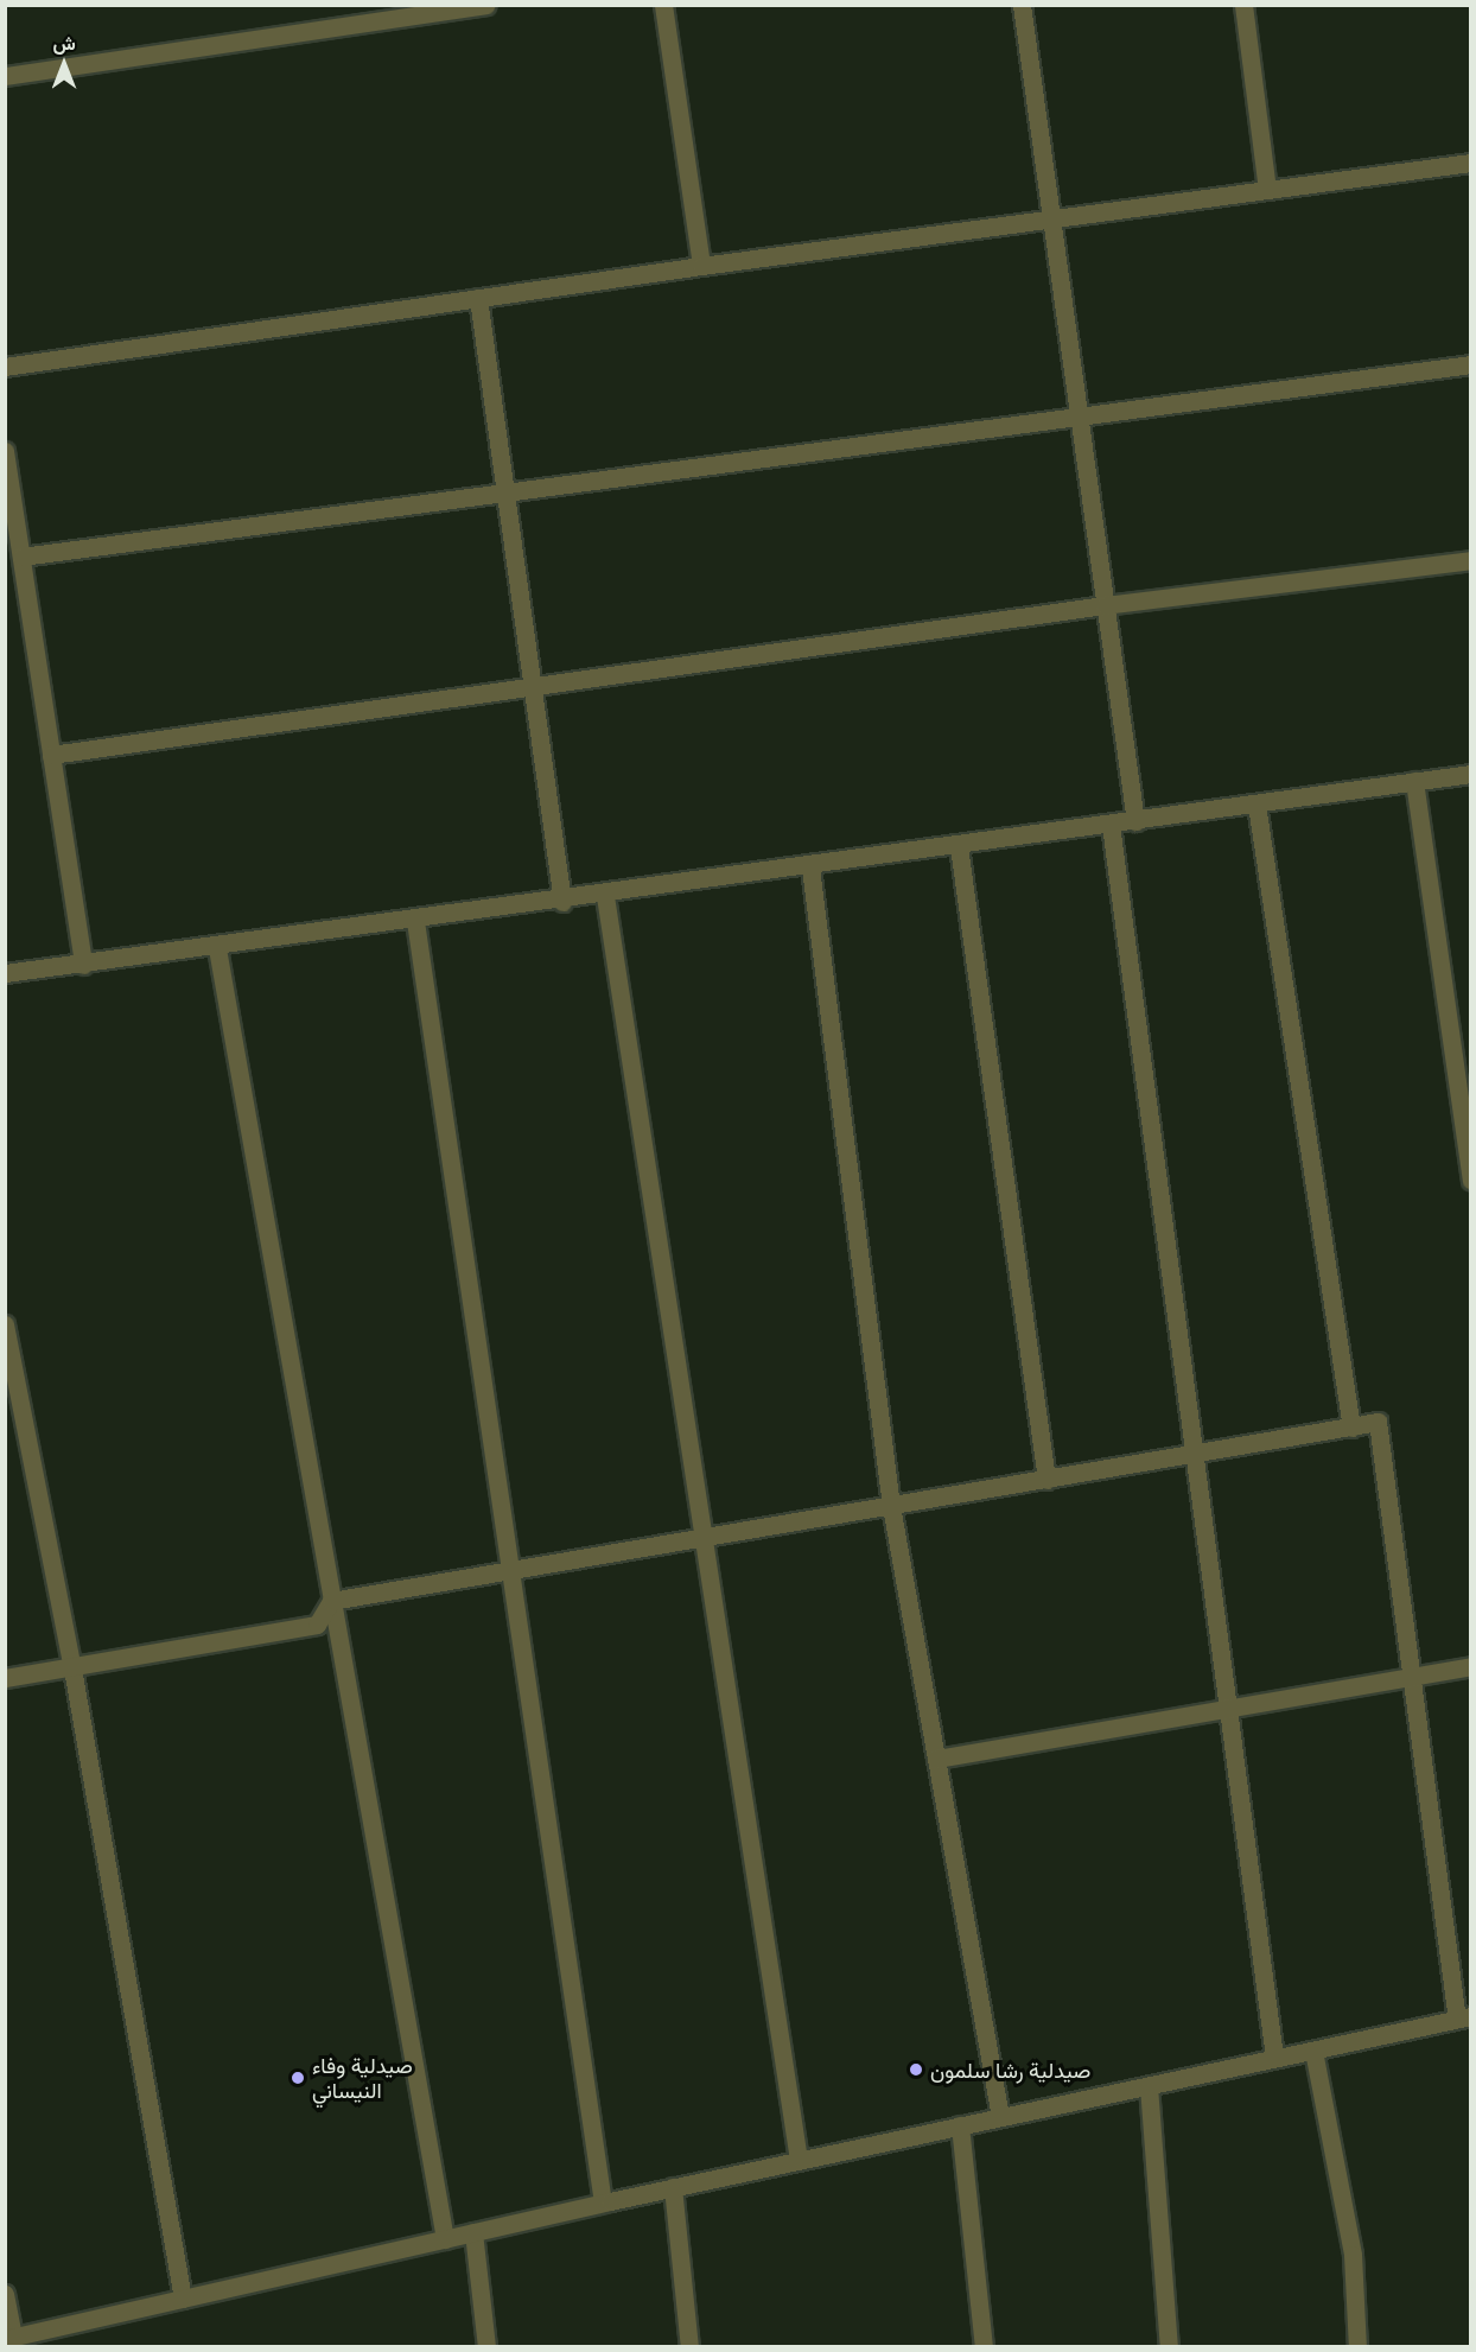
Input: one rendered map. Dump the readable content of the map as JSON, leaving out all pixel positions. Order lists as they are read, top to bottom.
{
  "places": ["صيدلية رشا سلمون", "صيدلية وفاء النيساني"],
  "north": "top"
}
